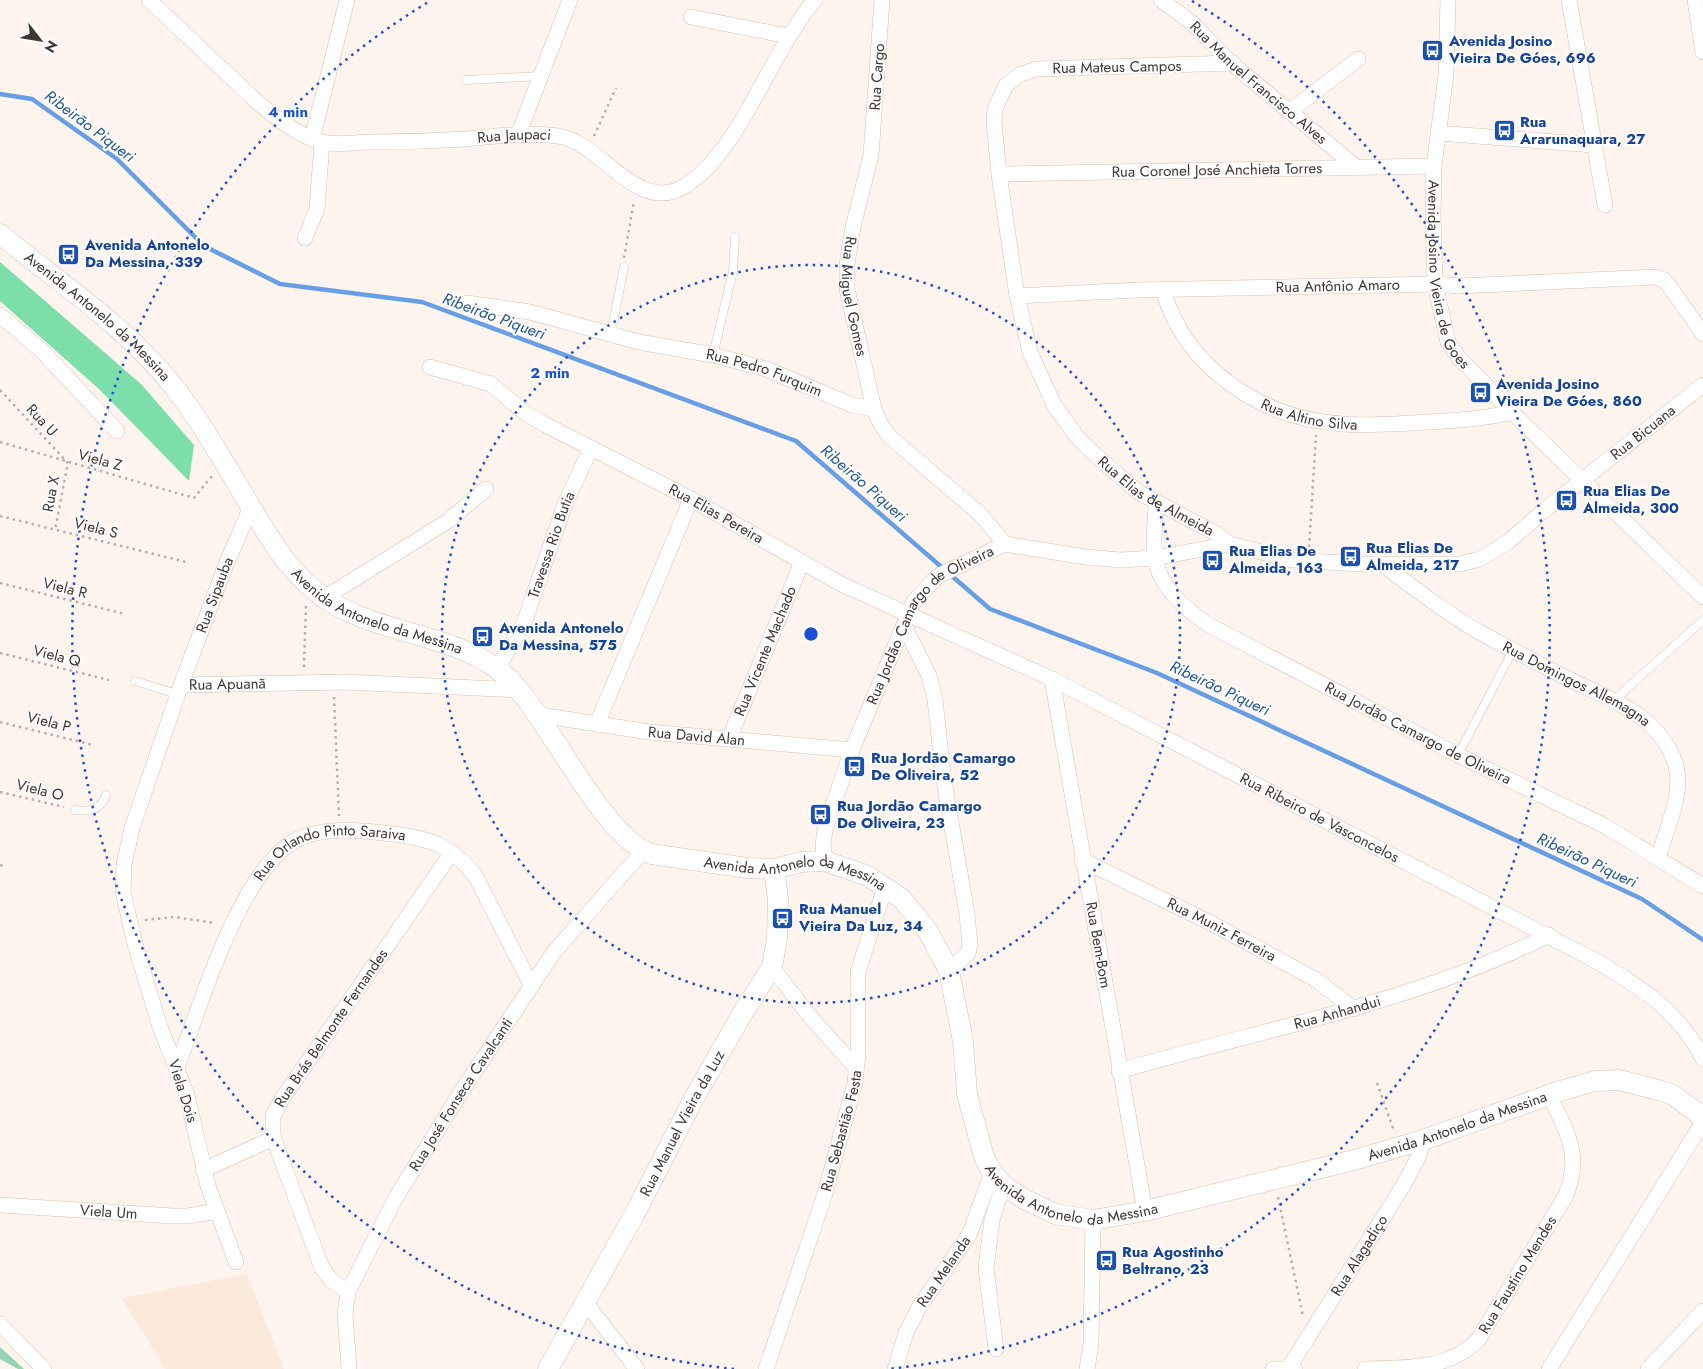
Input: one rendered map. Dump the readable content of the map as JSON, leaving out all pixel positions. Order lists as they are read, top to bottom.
{
  "streets": {
    "street": [
      "Rua Mateus Campos",
      "Rua Cargo",
      "Rua Manuel Francisco Alves",
      "Rua Jaupaci",
      "Rua Coronel José Anchieta Torres",
      "Avenida Josino Vieira de Goes",
      "Rua Antônio Amaro",
      "Rua Miguel Gomes",
      "Avenida Antonelo da Messina",
      "Rua Pedro Furquim",
      "Rua Altino Silva",
      "Rua Bicuana",
      "Rua Elias de Almeida",
      "Rua Elias Pereira",
      "Travessa Rio Butia",
      "Rua Sipauba",
      "Rua Jordão Camargo de Oliveira",
      "Rua Vicente Machado",
      "Rua Apuanã",
      "Rua Domingos Allemagna",
      "Rua David Alan",
      "Rua Ribeiro de Vasconcelos",
      "Rua Orlando Pinto Saraiva",
      "Rua Muniz Ferreira",
      "Rua Bem-Bom",
      "Rua Anhandui",
      "Rua Brás Belmonte Fernandes",
      "Viela Dois",
      "Rua José Fonseca Cavalcanti",
      "Rua Manuel Vieira da Luz",
      "Rua Sebastião Festa",
      "Viela Um",
      "Rua Alagadiço",
      "Rua Melanda",
      "Rua Faustino Mendes"
    ],
    "path": [
      "Rua U",
      "Viela Z",
      "Rua X",
      "Viela S",
      "Viela R",
      "Viela Q",
      "Viela P",
      "Viela O"
    ]
  },
  "crossings": [
    ["Rua Mateus Campos", "Rua Manuel Francisco Alves"],
    ["Rua Mateus Campos", "Rua Elias de Almeida"],
    ["Rua Cargo", "Rua Miguel Gomes"],
    ["Rua Manuel Francisco Alves", "Rua Coronel José Anchieta Torres"],
    ["Rua Coronel José Anchieta Torres", "Avenida Josino Vieira de Goes"],
    ["Rua Coronel José Anchieta Torres", "Rua Elias de Almeida"],
    ["Avenida Josino Vieira de Goes", "Rua Antônio Amaro"],
    ["Avenida Josino Vieira de Goes", "Rua Altino Silva"],
    ["Avenida Josino Vieira de Goes", "Rua Bicuana"],
    ["Avenida Josino Vieira de Goes", "Rua Elias de Almeida"],
    ["Rua Antônio Amaro", "Rua Altino Silva"],
    ["Rua Antônio Amaro", "Rua Elias de Almeida"],
    ["Rua Miguel Gomes", "Rua Pedro Furquim"],
    ["Avenida Antonelo da Messina", "Travessa Rio Butia"],
    ["Avenida Antonelo da Messina", "Rua Sipauba"],
    ["Avenida Antonelo da Messina", "Rua Jordão Camargo de Oliveira"],
    ["Avenida Antonelo da Messina", "Rua Apuanã"],
    ["Avenida Antonelo da Messina", "Rua David Alan"],
    ["Avenida Antonelo da Messina", "Rua Bem-Bom"],
    ["Avenida Antonelo da Messina", "Rua José Fonseca Cavalcanti"],
    ["Avenida Antonelo da Messina", "Rua Manuel Vieira da Luz"],
    ["Avenida Antonelo da Messina", "Rua Sebastião Festa"],
    ["Avenida Antonelo da Messina", "Rua Alagadiço"],
    ["Avenida Antonelo da Messina", "Rua Melanda"],
    ["Avenida Antonelo da Messina", "Rua Faustino Mendes"],
    ["Rua U", "Viela Z"],
    ["Rua U", "Rua X"],
    ["Rua Bicuana", "Rua Elias de Almeida"],
    ["Viela Z", "Rua X"],
    ["Rua X", "Viela S"],
    ["Rua Elias de Almeida", "Rua Jordão Camargo de Oliveira"],
    ["Rua Elias de Almeida", "Rua Domingos Allemagna"],
    ["Rua Elias Pereira", "Travessa Rio Butia"],
    ["Rua Elias Pereira", "Rua Jordão Camargo de Oliveira"],
    ["Rua Elias Pereira", "Rua Vicente Machado"],
    ["Rua Elias Pereira", "Rua Ribeiro de Vasconcelos"],
    ["Rua Sipauba", "Rua Apuanã"],
    ["Rua Jordão Camargo de Oliveira", "Rua Domingos Allemagna"],
    ["Rua Jordão Camargo de Oliveira", "Rua David Alan"],
    ["Rua Jordão Camargo de Oliveira", "Rua Ribeiro de Vasconcelos"],
    ["Rua Vicente Machado", "Rua David Alan"],
    ["Rua Apuanã", "Viela Dois"],
    ["Rua Ribeiro de Vasconcelos", "Rua Bem-Bom"],
    ["Rua Ribeiro de Vasconcelos", "Rua Anhandui"],
    ["Rua Orlando Pinto Saraiva", "Rua Brás Belmonte Fernandes"],
    ["Rua Orlando Pinto Saraiva", "Viela Dois"],
    ["Rua Orlando Pinto Saraiva", "Rua José Fonseca Cavalcanti"],
    ["Rua Muniz Ferreira", "Rua Bem-Bom"],
    ["Rua Muniz Ferreira", "Rua Anhandui"],
    ["Rua Bem-Bom", "Rua Anhandui"],
    ["Rua Brás Belmonte Fernandes", "Rua José Fonseca Cavalcanti"],
    ["Viela Dois", "Viela Um"]
  ],
  "water": ["Ribeirão Piqueri"],
  "places": {
    "bus stop": [
      "Avenida Josino Vieira De Góes, 696",
      "Rua Ararunaquara, 27",
      "Avenida Antonelo Da Messina, 339",
      "Avenida Josino Vieira De Góes, 860",
      "Rua Elias De Almeida, 300",
      "Rua Elias De Almeida, 217",
      "Rua Elias De Almeida, 163",
      "Avenida Antonelo Da Messina, 575",
      "Rua Jordão Camargo De Oliveira, 52",
      "Rua Jordão Camargo De Oliveira, 23",
      "Rua Manuel Vieira Da Luz, 34",
      "Rua Agostinho Beltrano, 23"
    ]
  },
  "north": "bottom right",
  "rings": ["4 min", "2 min"]
}
